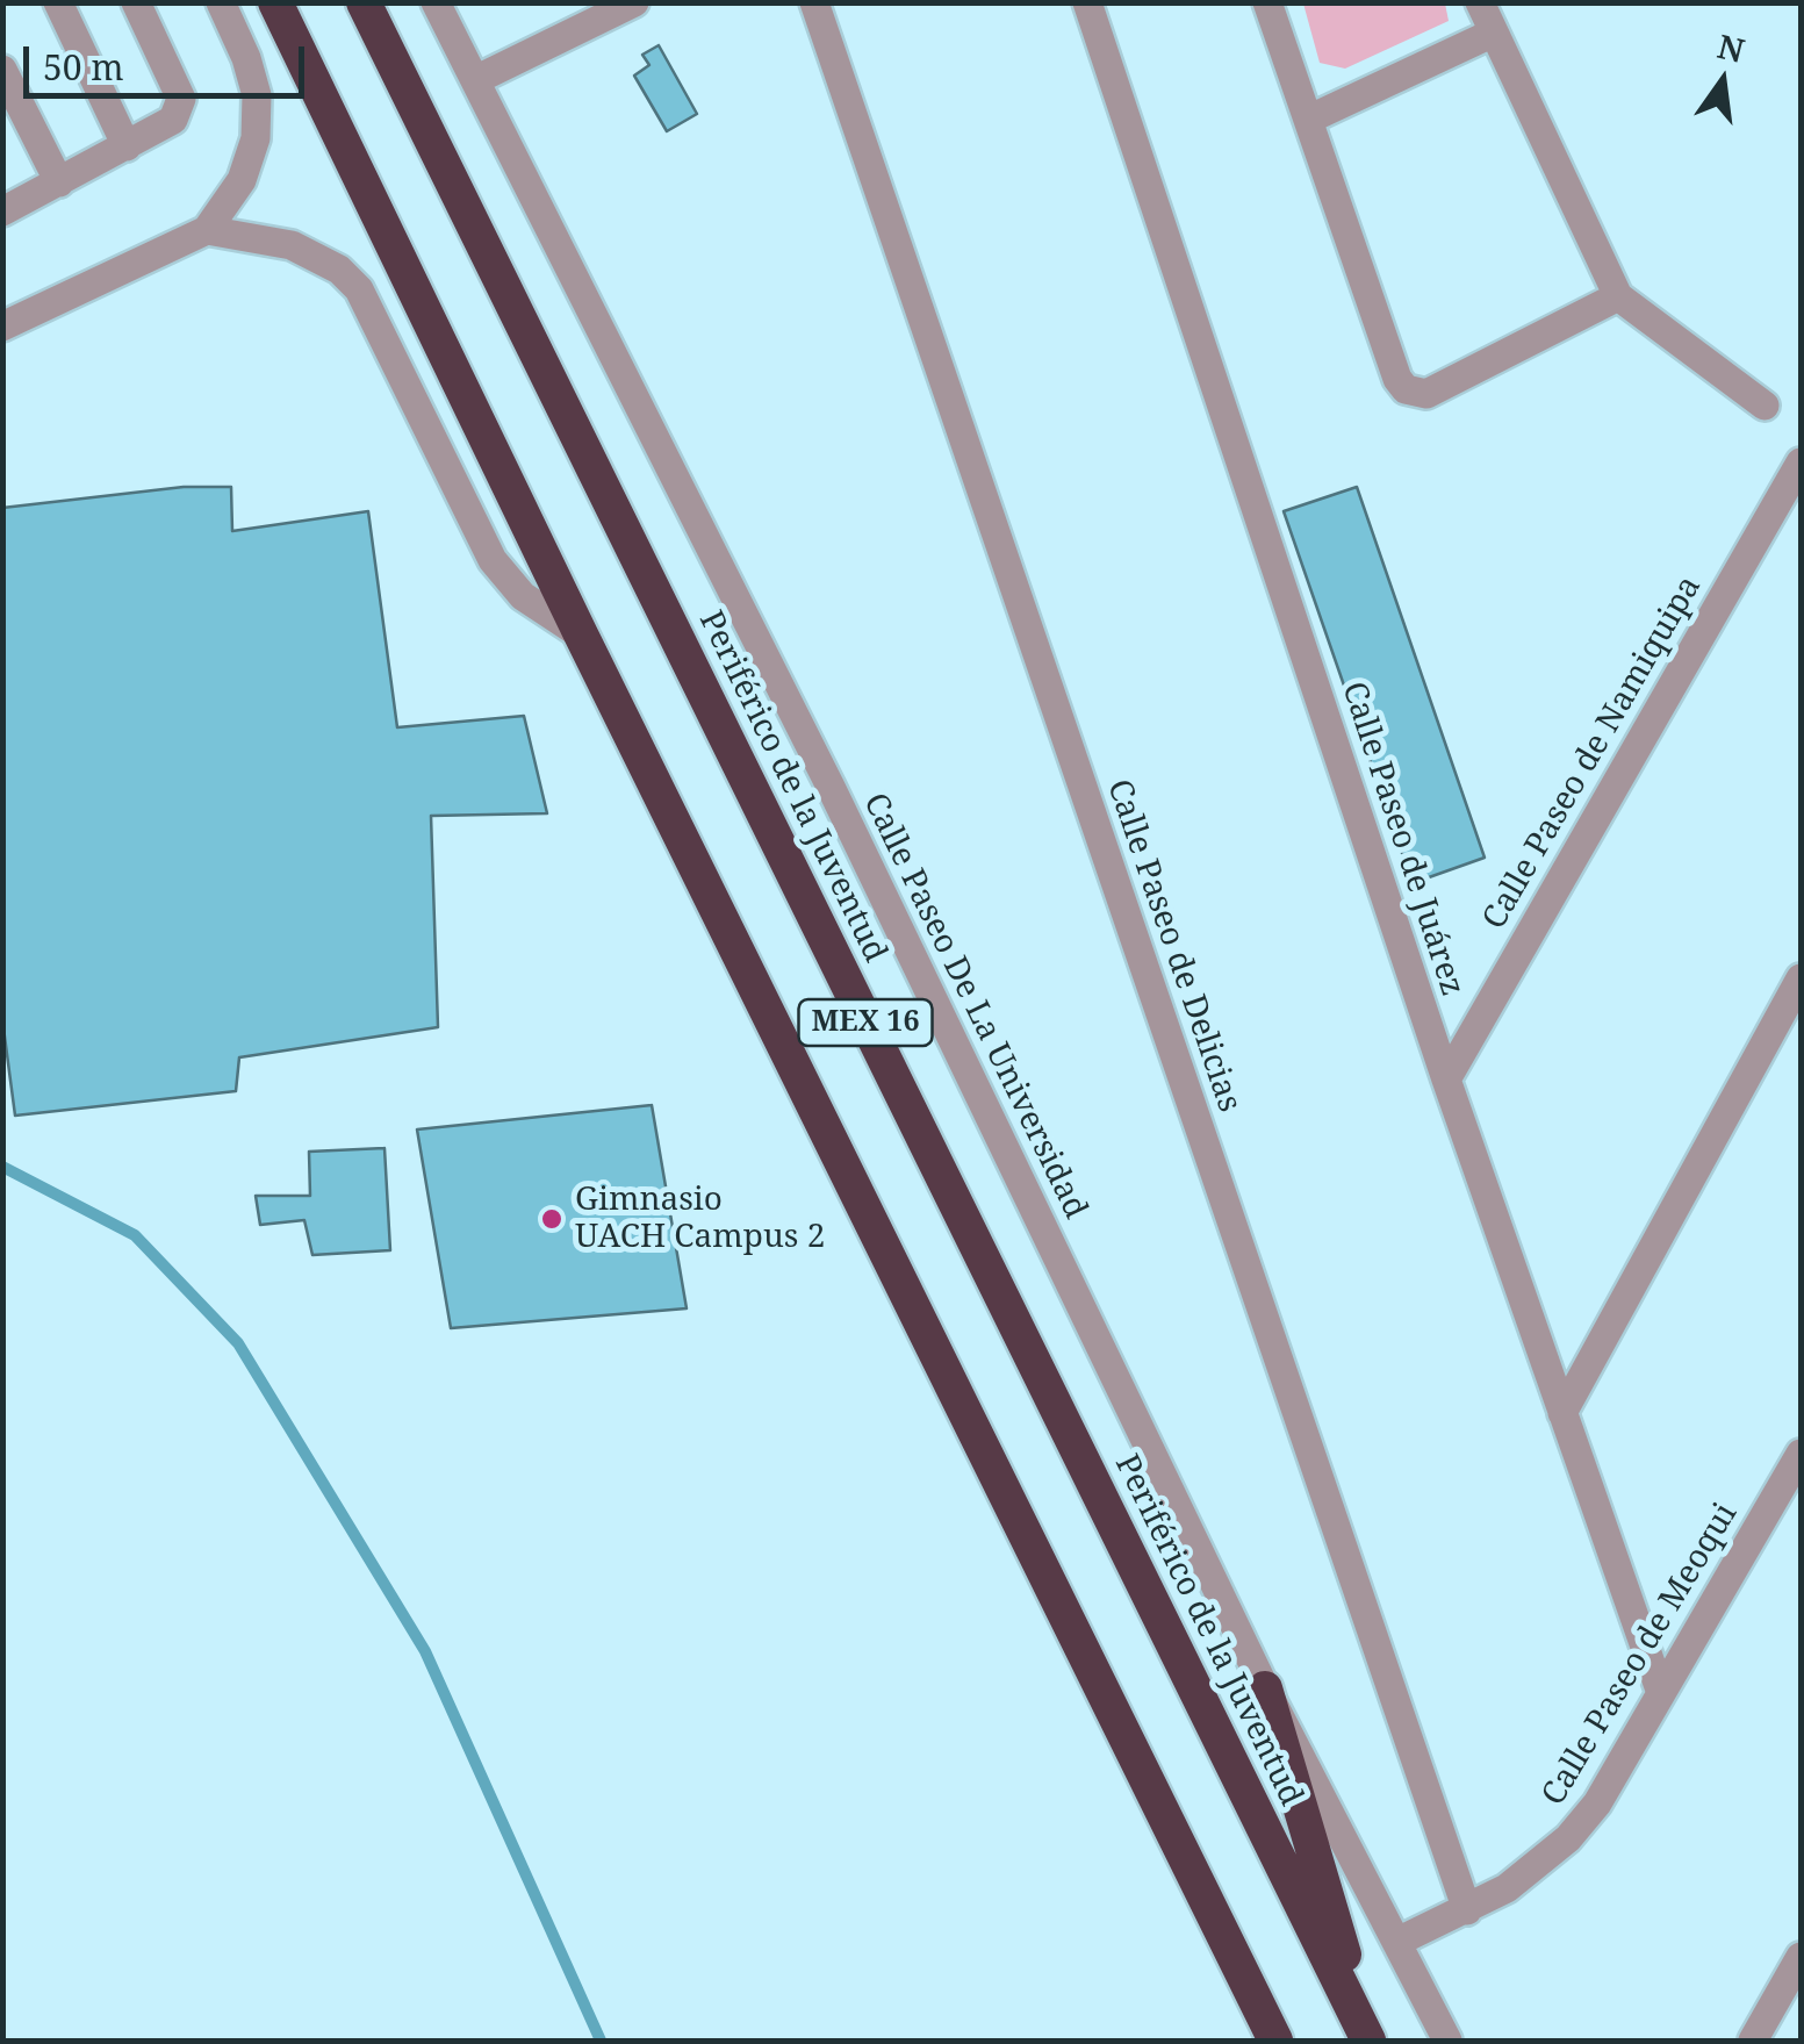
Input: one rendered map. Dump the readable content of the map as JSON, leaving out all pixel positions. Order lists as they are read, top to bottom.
{
  "streets": {
    "highway": ["Periférico de la Juventud", "MEX 16"],
    "street": [
      "Calle Paseo de Namiquipa",
      "Calle Paseo de Juárez",
      "Calle Paseo de Delicias",
      "Calle Paseo De La Universidad",
      "Calle Paseo de Meoqui"
    ]
  },
  "crossings": [
    ["Calle Paseo de Namiquipa", "Calle Paseo de Juárez"],
    ["Calle Paseo de Juárez", "Calle Paseo de Meoqui"],
    ["Calle Paseo de Delicias", "Calle Paseo de Meoqui"],
    ["Calle Paseo De La Universidad", "Calle Paseo de Meoqui"]
  ],
  "places": ["Gimnasio UACH Campus 2"],
  "scale_bar": "50 m",
  "north": "top"
}
